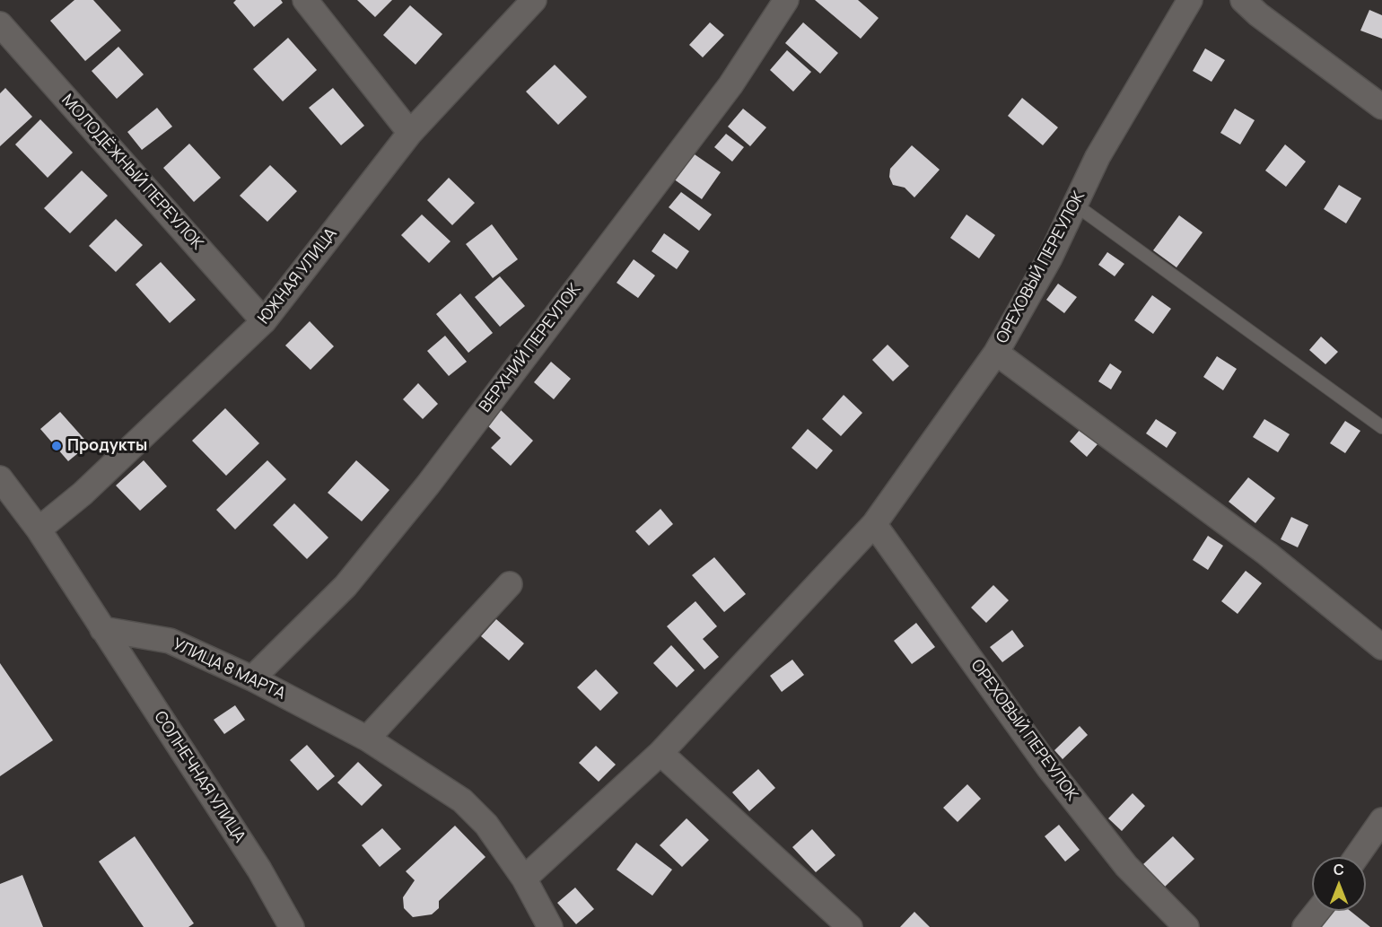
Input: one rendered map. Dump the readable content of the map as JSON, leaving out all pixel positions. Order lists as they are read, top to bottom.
{
  "streets": {
    "street": [
      "МОЛОДЁЖНЫЙ ПЕРЕУЛОК",
      "ОРЕХОВЫЙ ПЕРЕУЛОК",
      "ЮЖНАЯ УЛИЦА",
      "ВЕРХНИЙ ПЕРЕУЛОК",
      "УЛИЦА 8 МАРТА",
      "СОЛНЕЧНАЯ УЛИЦА"
    ]
  },
  "crossings": [
    ["МОЛОДЁЖНЫЙ ПЕРЕУЛОК", "ЮЖНАЯ УЛИЦА"],
    ["ОРЕХОВЫЙ ПЕРЕУЛОК", "УЛИЦА 8 МАРТА"],
    ["ВЕРХНИЙ ПЕРЕУЛОК", "УЛИЦА 8 МАРТА"],
    ["УЛИЦА 8 МАРТА", "СОЛНЕЧНАЯ УЛИЦА"]
  ],
  "places": ["Продукты"],
  "north": "top"
}
